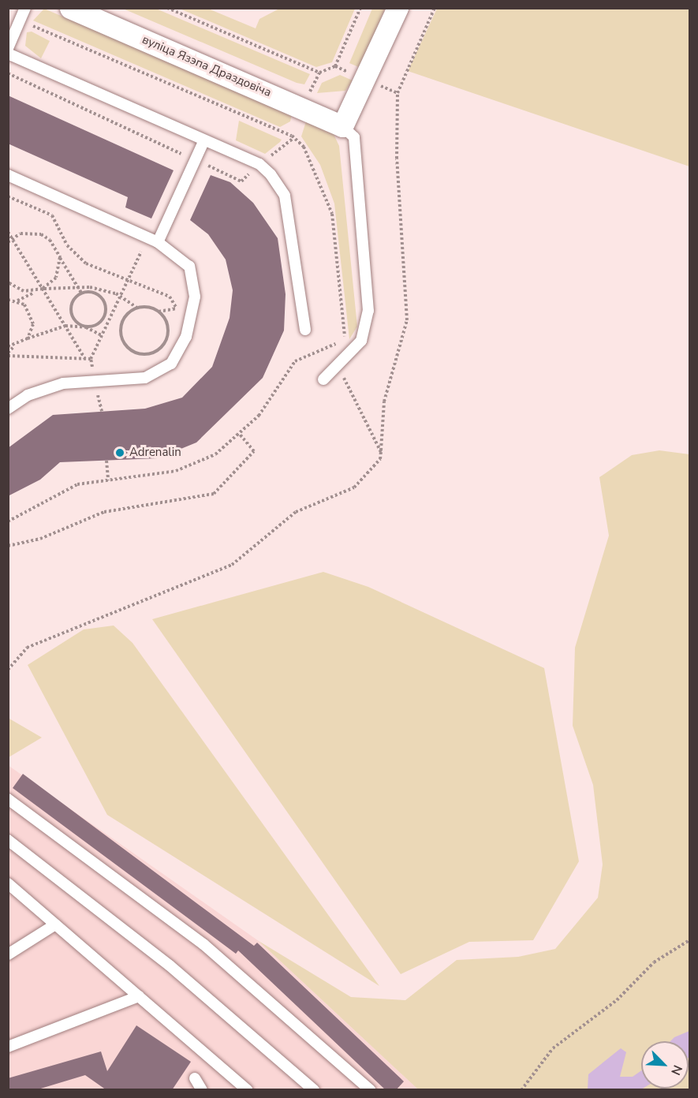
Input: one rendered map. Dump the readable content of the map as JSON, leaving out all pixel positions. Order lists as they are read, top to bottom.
{
  "streets": {
    "street": ["вуліца Язэпа Драздовіча"]
  },
  "places": ["Adrenalin"],
  "north": "bottom right"
}
